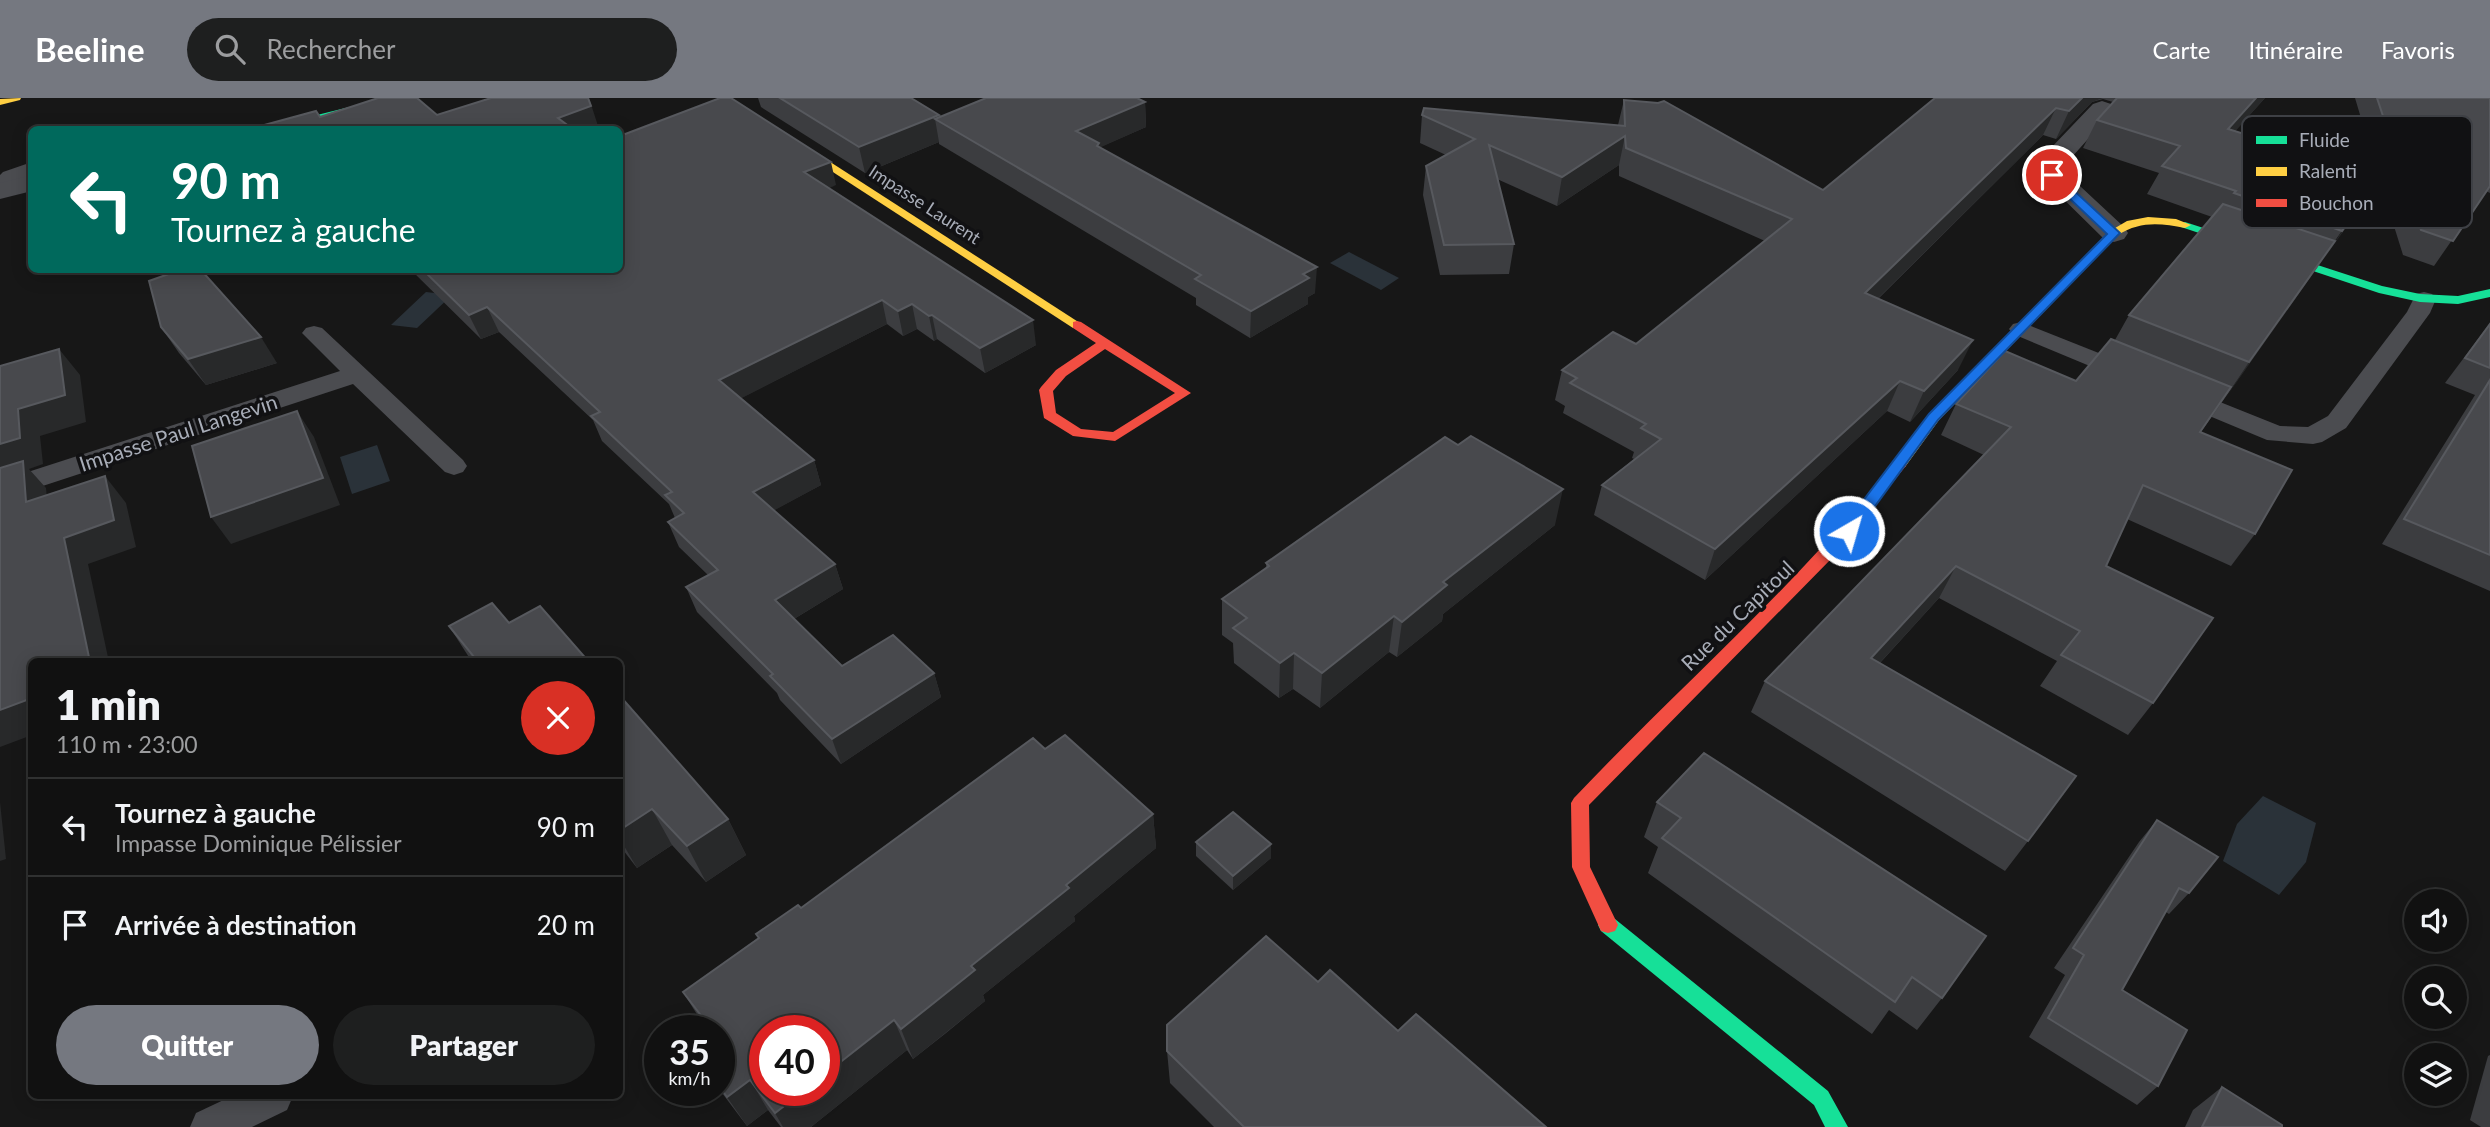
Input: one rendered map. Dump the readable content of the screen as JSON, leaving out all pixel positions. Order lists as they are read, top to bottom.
{
  "streets": {
    "main road": ["Impasse Laurent", "Rue du Capitoul"],
    "lane": ["Impasse Paul Langevin"]
  },
  "legend": ["Fluide", "Ralenti", "Bouchon"],
  "page": {
    "header": "Beeline",
    "search": "Rechercher",
    "nav": ["Carte", "Itinéraire", "Favoris"],
    "turn": ["90 m", "Tournez à gauche"],
    "heading": ["1 min", "110 m · 23:00"],
    "list": [
      {
        "name": "Tournez à gauche",
        "note": "Impasse Dominique Pélissier",
        "value": "90 m"
      },
      {
        "name": "Arrivée à destination",
        "value": "20 m"
      }
    ],
    "buttons": ["Quitter", "Partager"],
    "speed": "35 km/h",
    "limit": "40"
  }
}
